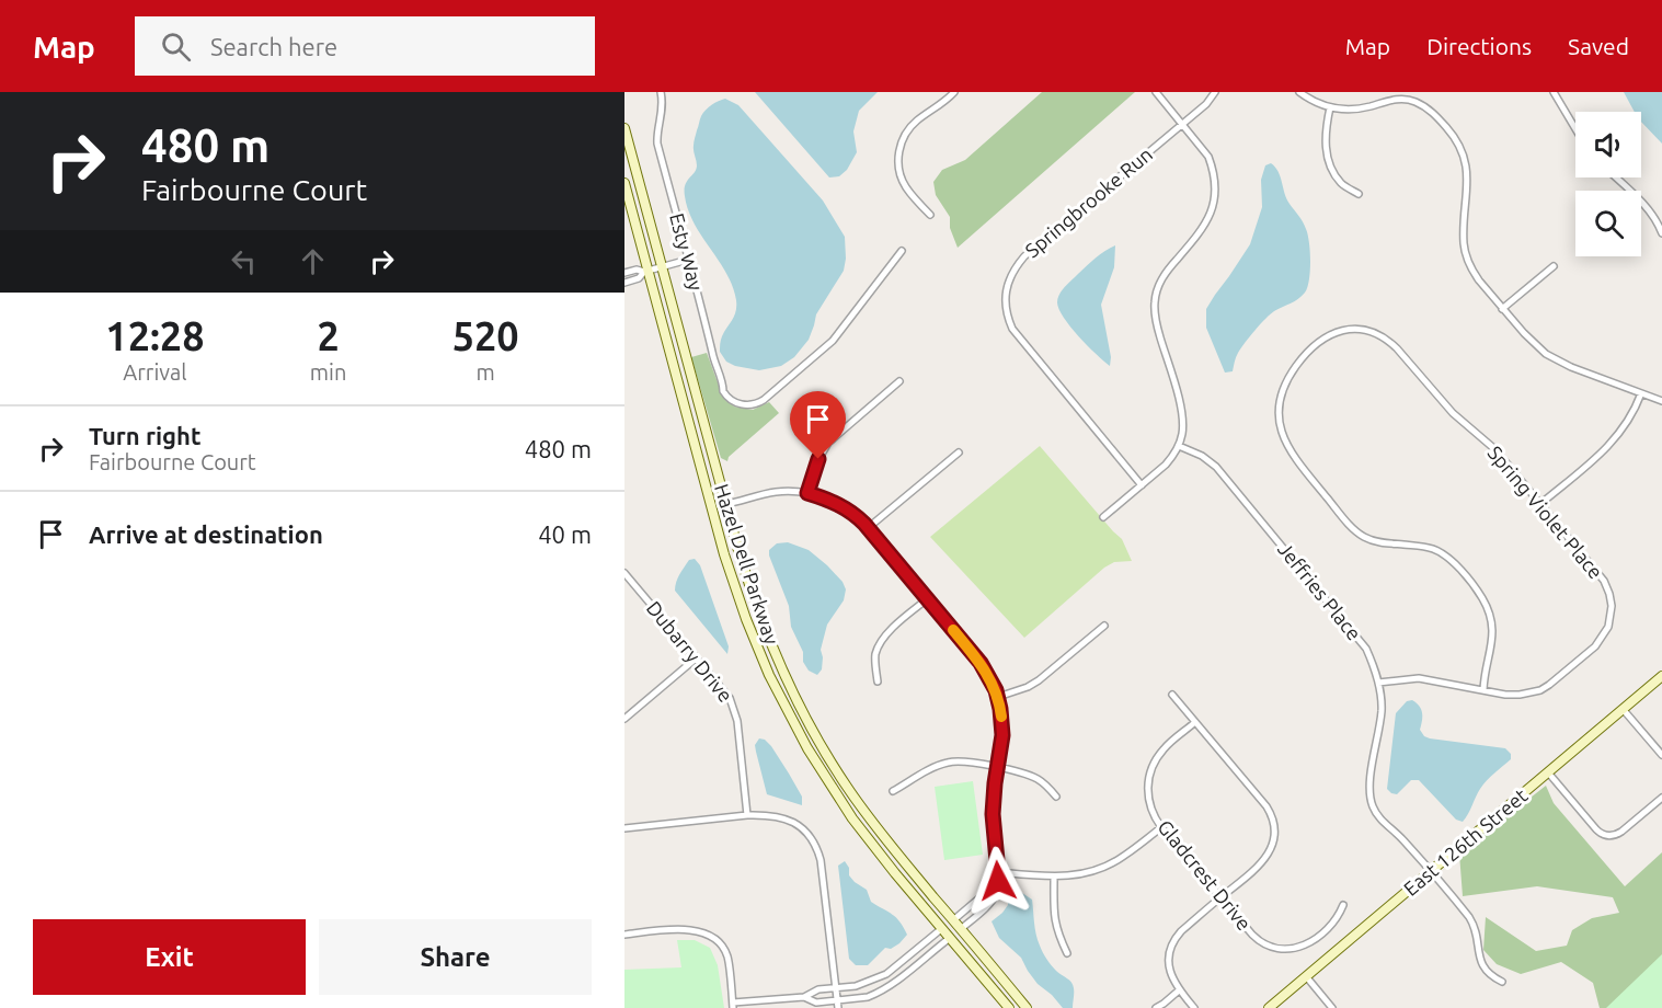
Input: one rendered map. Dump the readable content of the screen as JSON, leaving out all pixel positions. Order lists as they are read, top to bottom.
{
  "streets": {
    "main road": ["Hazel Dell Parkway", "East 126th Street"],
    "street": [
      "Springbrooke Run",
      "Esty Way",
      "Spring Violet Place",
      "Jeffries Place",
      "Dubarry Drive",
      "Gladcrest Drive"
    ]
  },
  "crossings": [
    ["Spring Violet Place", "Jeffries Place"],
    ["Jeffries Place", "East 126th Street"]
  ],
  "page": {
    "header": "Map",
    "search": "Search here",
    "nav": ["Map", "Directions", "Saved"],
    "turn": ["480 m", "Fairbourne Court"],
    "eta": [
      "12:28",
      "Arrival",
      "2",
      "min",
      "520",
      "m"
    ],
    "list": [
      {
        "name": "Turn right",
        "note": "Fairbourne Court",
        "value": "480 m"
      },
      {
        "name": "Arrive at destination",
        "value": "40 m"
      }
    ],
    "buttons": ["Exit", "Share"]
  }
}
